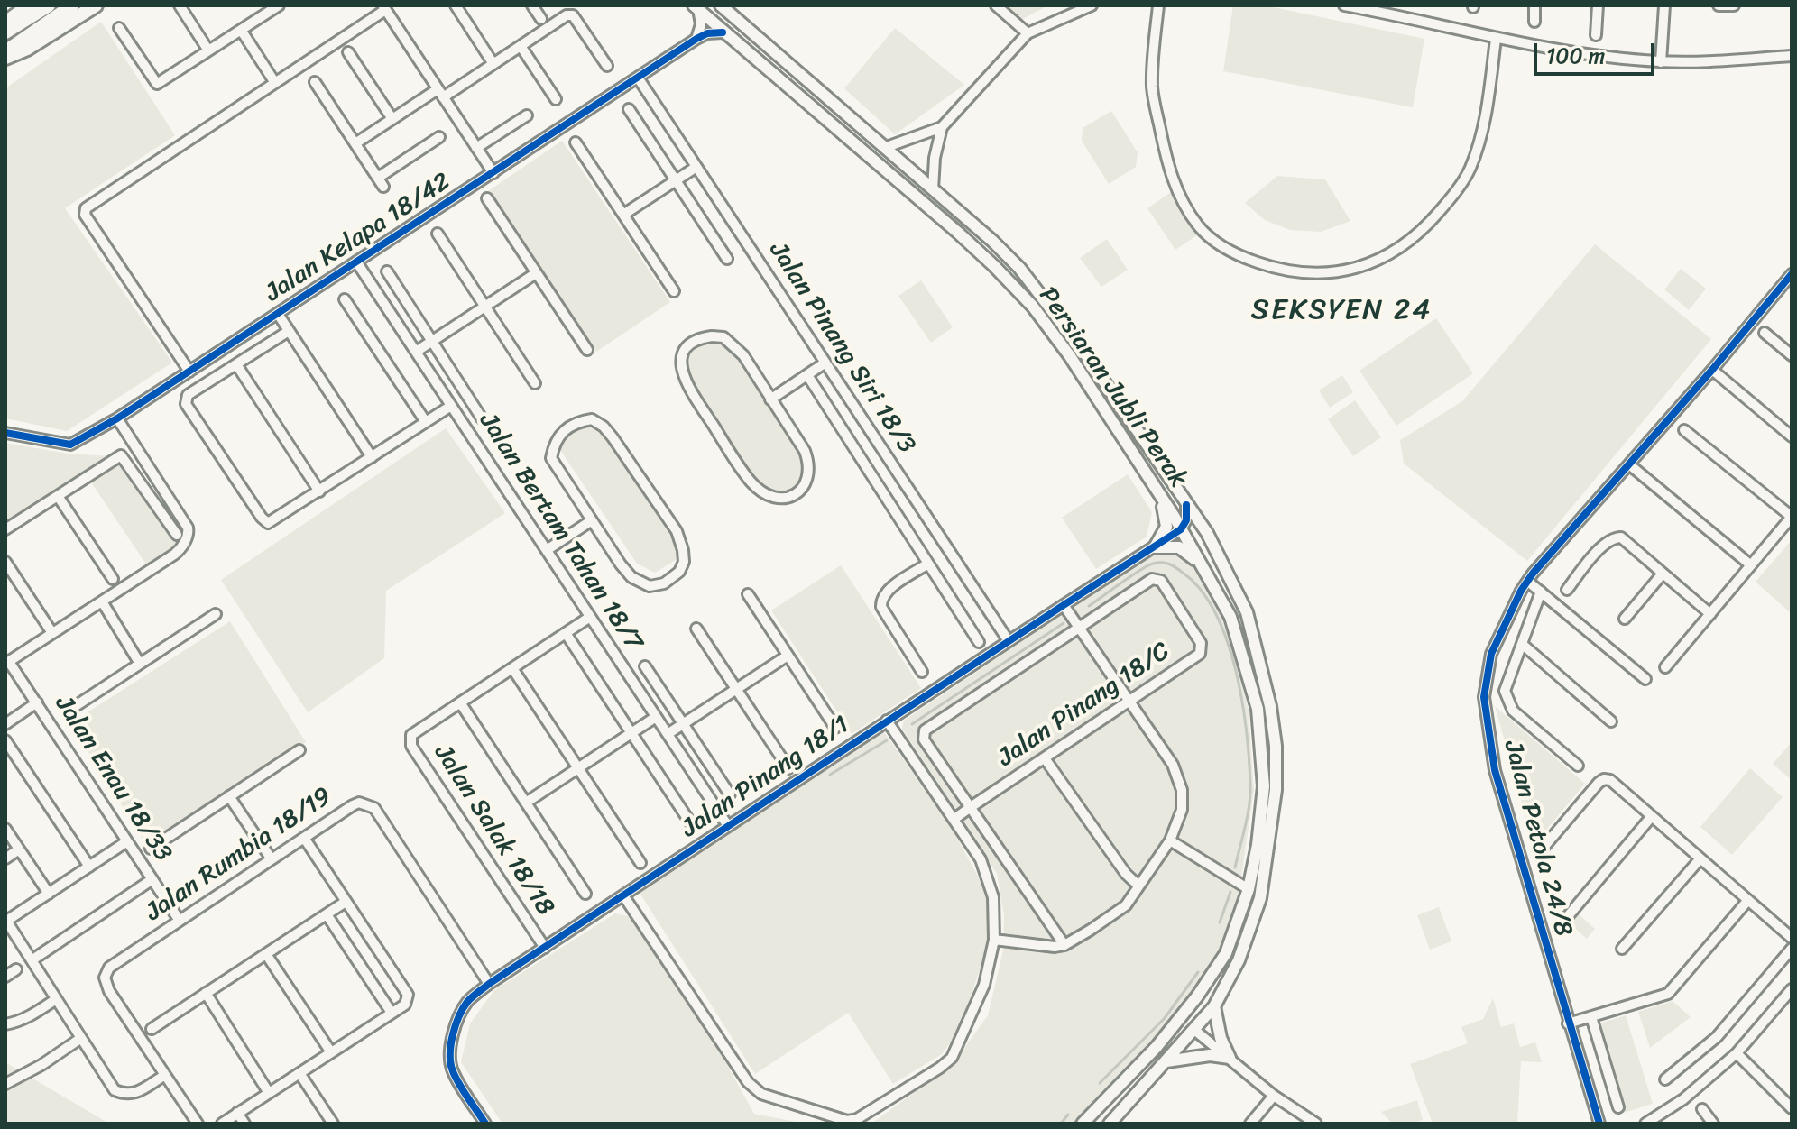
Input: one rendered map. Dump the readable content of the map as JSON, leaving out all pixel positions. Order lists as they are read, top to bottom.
{
  "streets": {
    "main road": ["Persiaran Jubli Perak"],
    "street": [
      "Jalan Kelapa 18/42",
      "Jalan Pinang Siri 18/3",
      "Jalan Bertam Tahan 18/7",
      "Jalan Pinang 18/C",
      "Jalan Pinang 18/1",
      "Jalan Enau 18/33",
      "Jalan Salak 18/18",
      "Jalan Petola 24/8",
      "Jalan Rumbia 18/19"
    ]
  },
  "crossings": [
    ["Jalan Kelapa 18/42", "Jalan Pinang Siri 18/3"],
    ["Jalan Kelapa 18/42", "Persiaran Jubli Perak"],
    ["Jalan Kelapa 18/42", "Jalan Bertam Tahan 18/7"],
    ["Jalan Pinang Siri 18/3", "Jalan Pinang 18/1"],
    ["Persiaran Jubli Perak", "Jalan Pinang 18/1"],
    ["Jalan Bertam Tahan 18/7", "Jalan Pinang 18/1"],
    ["Jalan Pinang 18/1", "Jalan Salak 18/18"],
    ["Jalan Pinang 18/1", "Jalan Rumbia 18/19"],
    ["Jalan Enau 18/33", "Jalan Rumbia 18/19"]
  ],
  "districts": ["SEKSYEN 24"],
  "scale_bar": "100 m"
}
